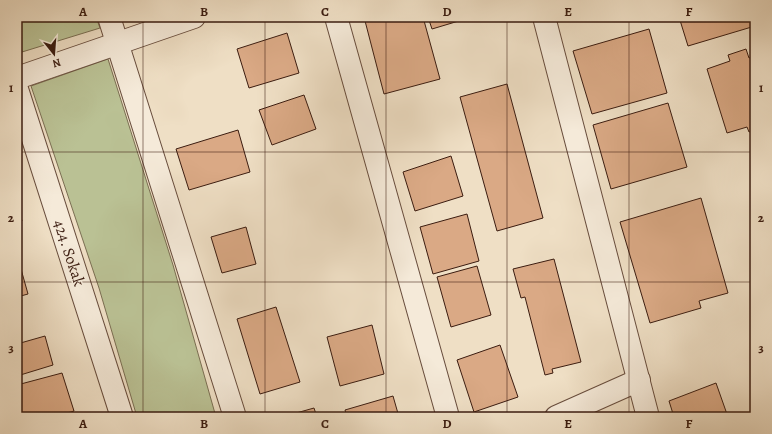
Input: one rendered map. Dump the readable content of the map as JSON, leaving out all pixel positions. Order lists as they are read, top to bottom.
{
  "streets": {
    "street": ["424. Sokak"]
  },
  "north": "bottom",
  "grid": {
    "columns": [
      "A",
      "B",
      "C",
      "D",
      "E",
      "F"
    ],
    "rows": ["1", "2", "3"]
  }
}
